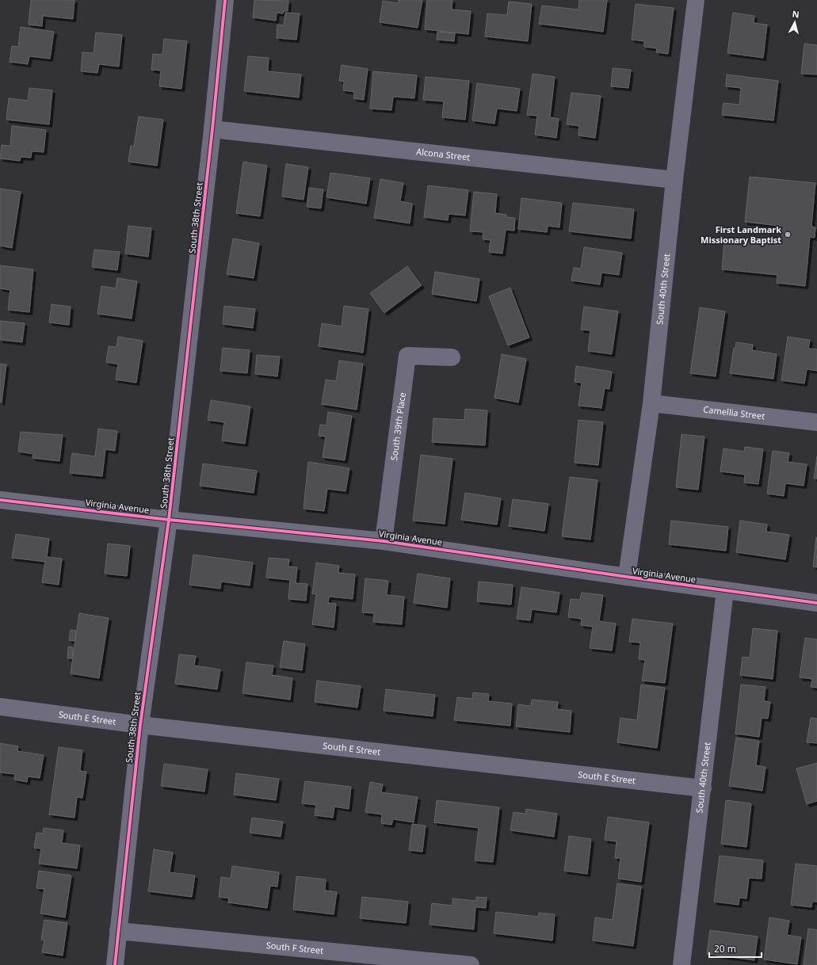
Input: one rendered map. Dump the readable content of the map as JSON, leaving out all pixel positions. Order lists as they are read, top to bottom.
{
  "streets": {
    "street": [
      "Alcona Street",
      "South 38th Street",
      "South 40th Street",
      "Camellia Street",
      "South 39th Place",
      "Virginia Avenue",
      "South E Street",
      "South F Street"
    ]
  },
  "crossings": [
    ["Alcona Street", "South 38th Street"],
    ["Alcona Street", "South 40th Street"],
    ["South 38th Street", "Virginia Avenue"],
    ["South 38th Street", "South E Street"],
    ["South 38th Street", "South F Street"],
    ["South 40th Street", "Camellia Street"],
    ["South 40th Street", "Virginia Avenue"],
    ["South 40th Street", "South E Street"],
    ["South 39th Place", "Virginia Avenue"]
  ],
  "places": ["First Landmark Missionary Baptist"],
  "scale_bar": "20 m",
  "north": "top"
}
